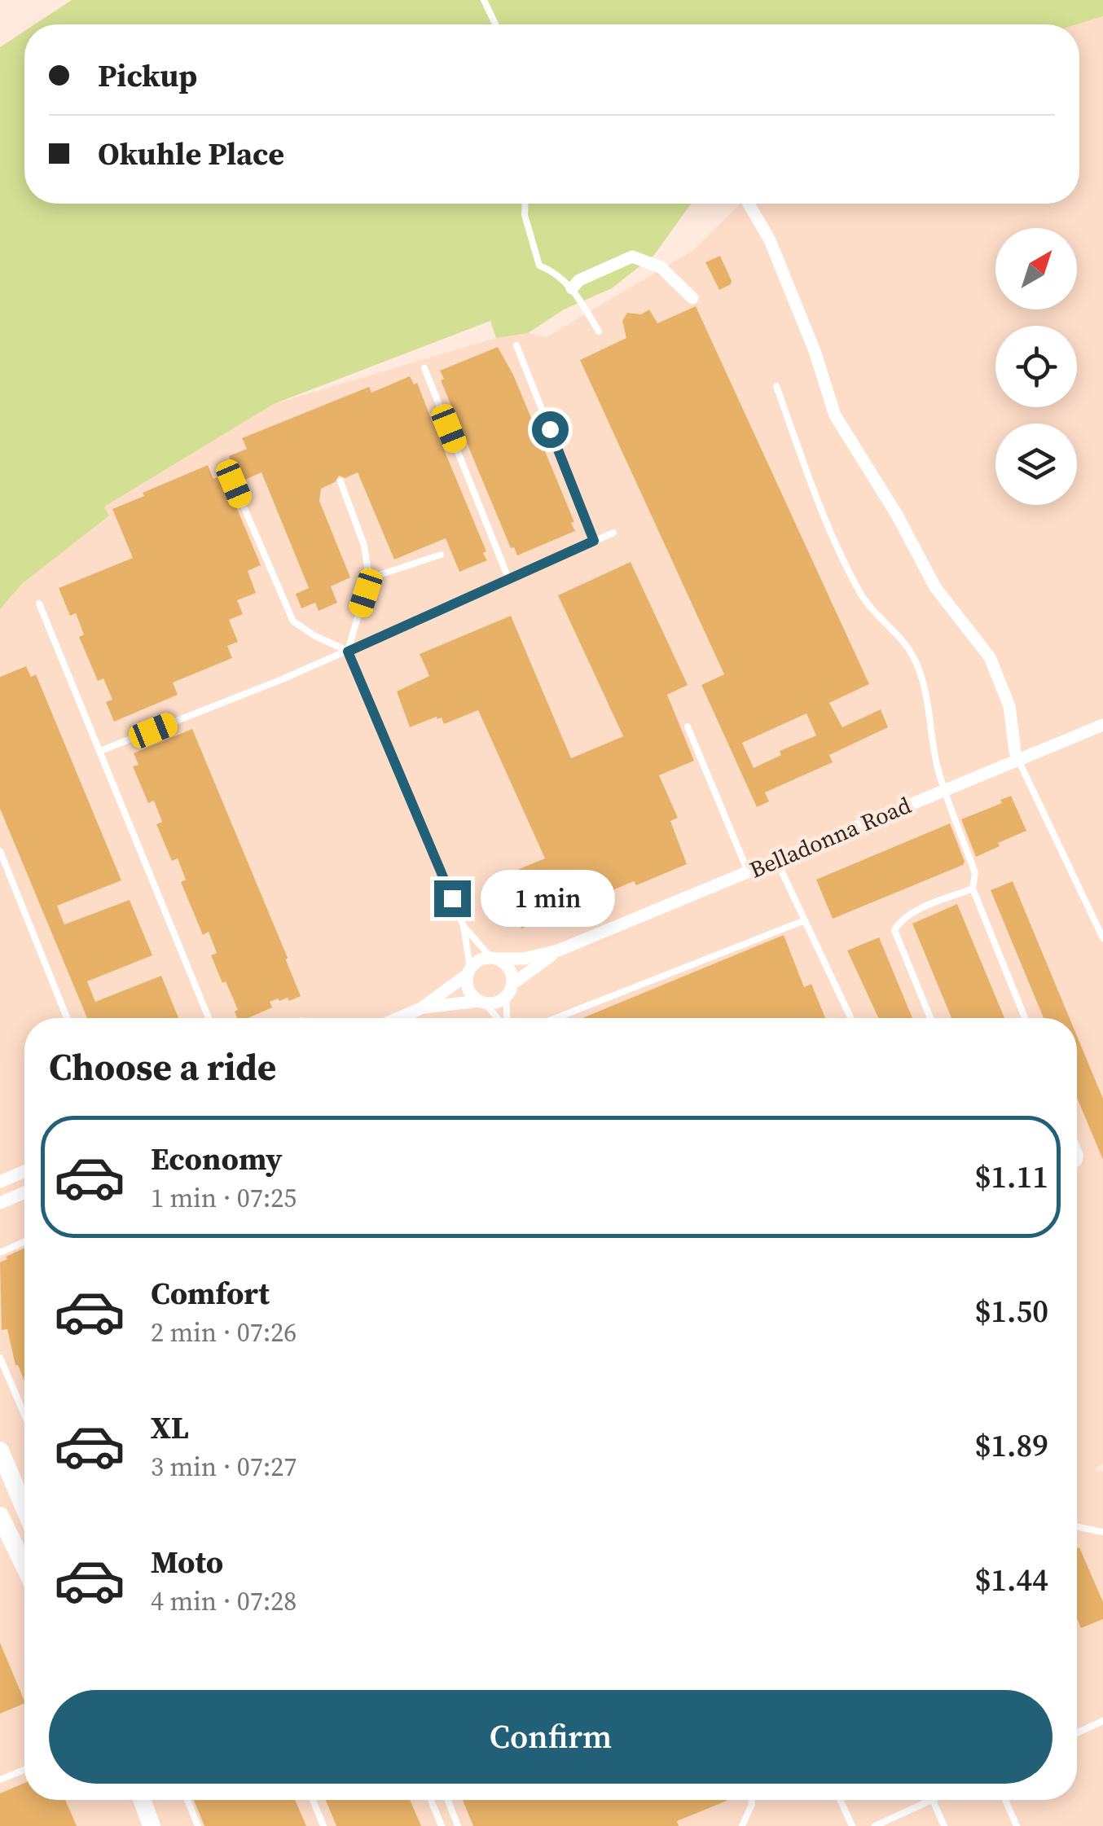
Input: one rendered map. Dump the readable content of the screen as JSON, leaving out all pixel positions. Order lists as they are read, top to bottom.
{
  "streets": {
    "street": ["Belladonna Road"]
  },
  "north": "top right",
  "page": {
    "banner": ["Pickup", "Okuhle Place"],
    "bubble": "1 min",
    "heading": "Choose a ride",
    "list": [
      {
        "name": "Economy",
        "note": "1 min · 07:25",
        "value": "$1.11"
      },
      {
        "name": "Comfort",
        "note": "2 min · 07:26",
        "value": "$1.50"
      },
      {
        "name": "XL",
        "note": "3 min · 07:27",
        "value": "$1.89"
      },
      {
        "name": "Moto",
        "note": "4 min · 07:28",
        "value": "$1.44"
      }
    ],
    "buttons": "Confirm"
  }
}
